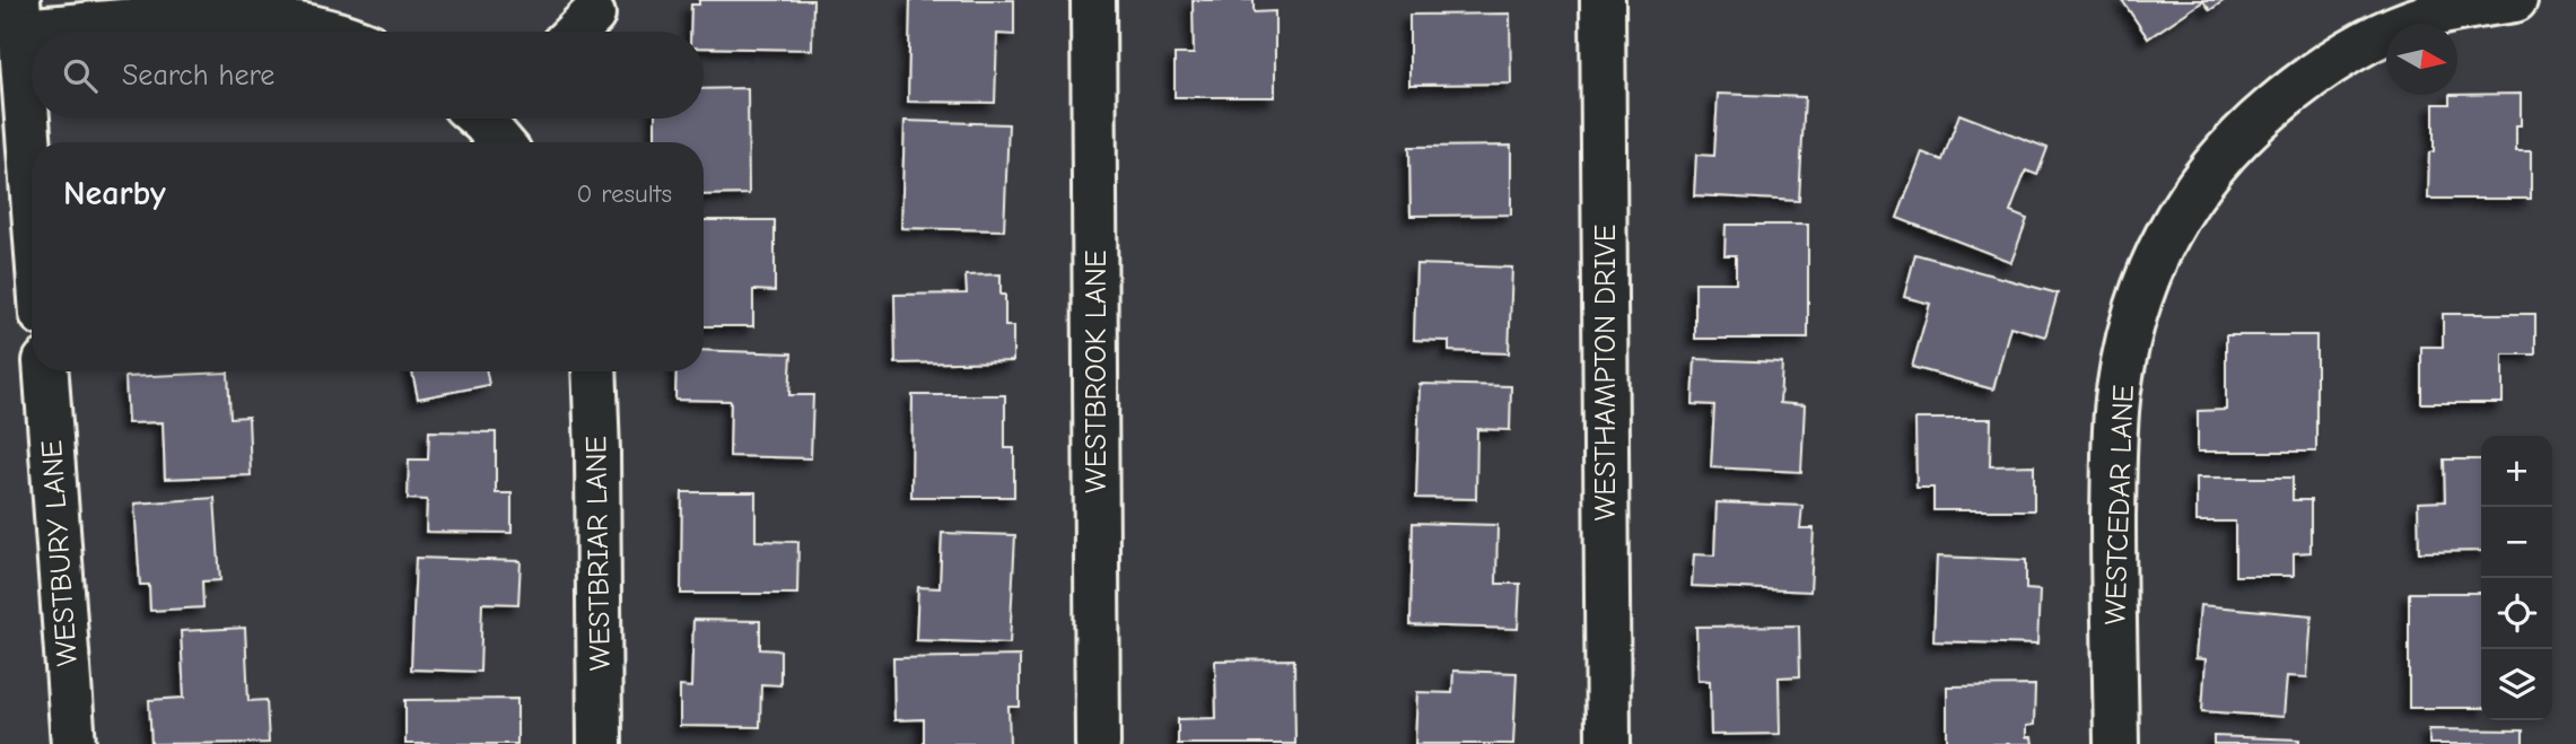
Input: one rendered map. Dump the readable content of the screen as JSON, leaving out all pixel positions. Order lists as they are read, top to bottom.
{
  "streets": {
    "street": [
      "WESTBROOK LANE",
      "WESTHAMPTON DRIVE",
      "WESTCEDAR LANE",
      "WESTBURY LANE",
      "WESTBRIAR LANE"
    ]
  },
  "north": "right",
  "page": {
    "search": "Search here",
    "heading": ["Nearby", "0 results"],
    "map_buttons": ["+", "−"]
  }
}
